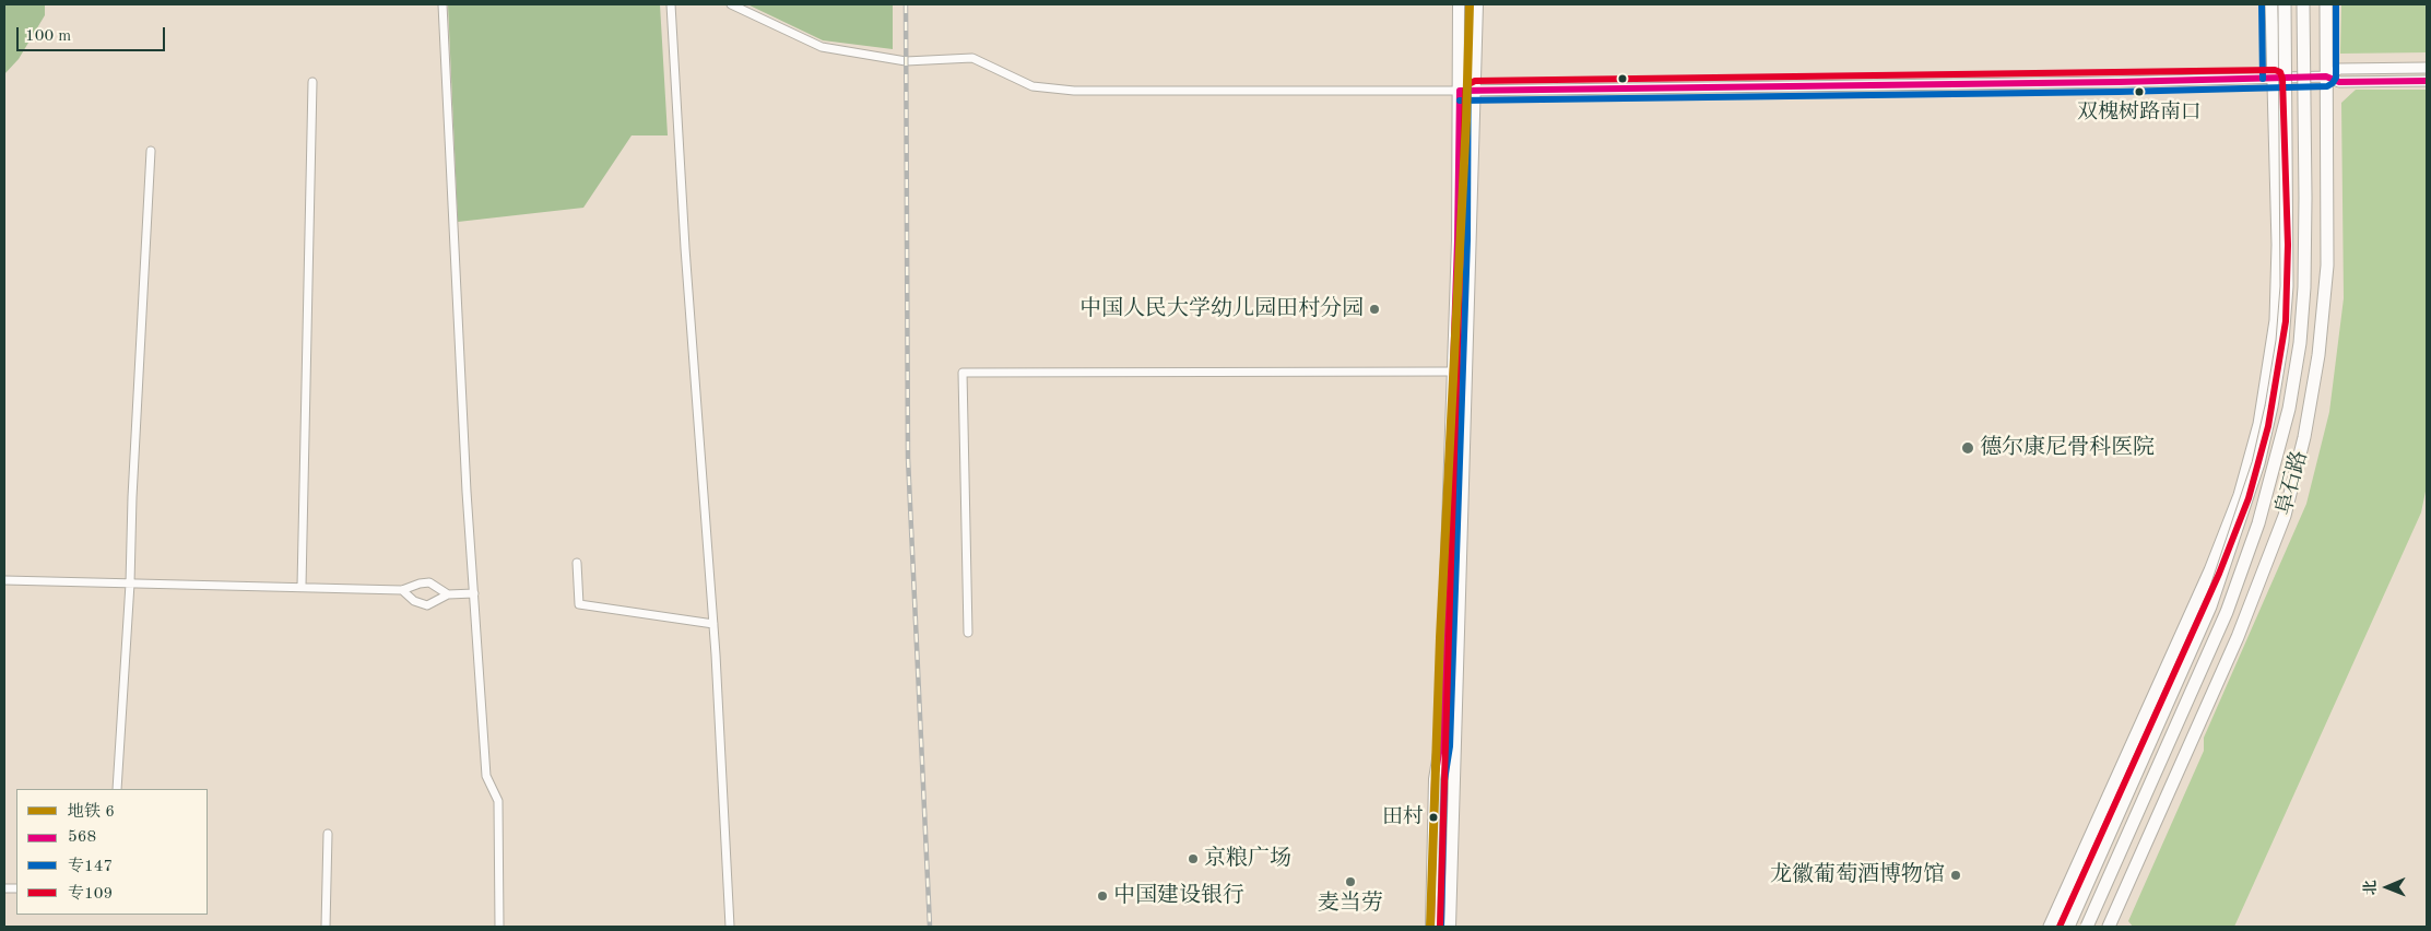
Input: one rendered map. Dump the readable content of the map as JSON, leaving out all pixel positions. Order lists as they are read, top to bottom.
{
  "streets": {
    "main road": ["阜石路"]
  },
  "places": [
    "双槐树路南口",
    "中国人民大学幼儿园田村分园",
    "德尔康尼骨科医院",
    "田村",
    "京粮广场",
    "龙徽葡萄酒博物馆",
    "麦当劳",
    "中国建设银行"
  ],
  "lines": [
    "metro line 6",
    "transit line 专147",
    "transit line 专109",
    "transit line 568"
  ],
  "legend": [
    "地铁 6",
    "568",
    "专147",
    "专109"
  ],
  "scale_bar": "100 m",
  "north": "left"
}
